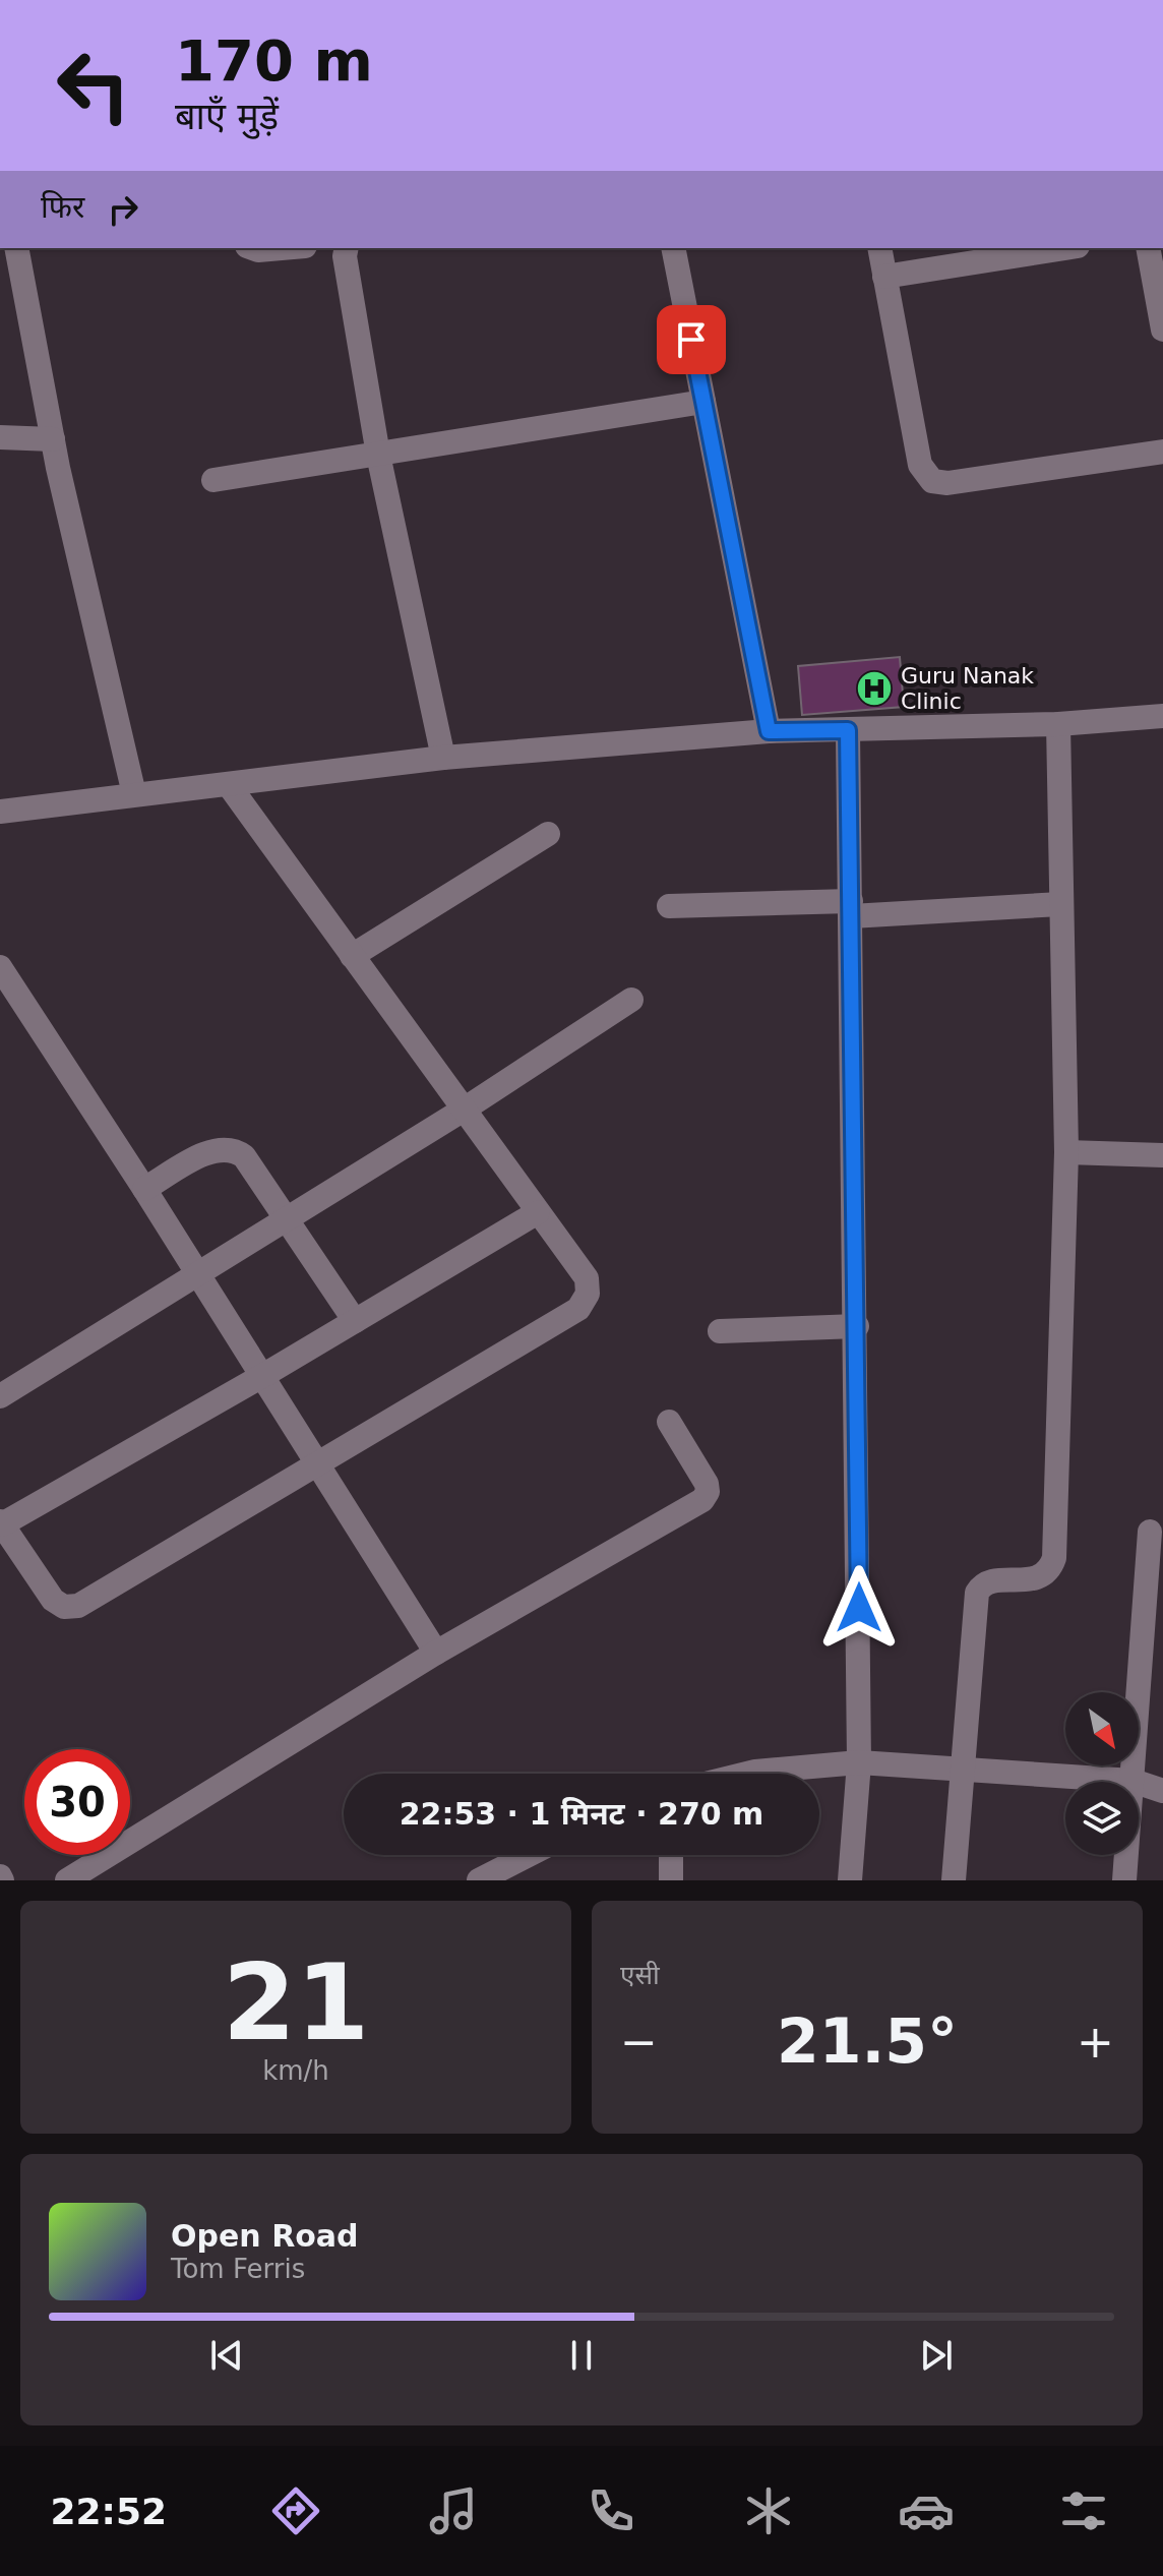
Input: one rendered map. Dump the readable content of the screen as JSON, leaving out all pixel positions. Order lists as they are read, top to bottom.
{
  "places": {
    "hospital": ["Guru Nanak Clinic"]
  },
  "north": "bottom right",
  "page": {
    "turn": ["170 m", "बाएँ मुड़ें"],
    "then": "फिर",
    "limit": "30",
    "trip": "22:53 · 1 मिनट · 270 m",
    "tile": [
      ["21", "km/h"],
      "एसी"
    ],
    "heat": ["−", "21.5°", "+"],
    "song": ["Open Road", "Tom Ferris"],
    "tabs": "22:52"
  }
}
